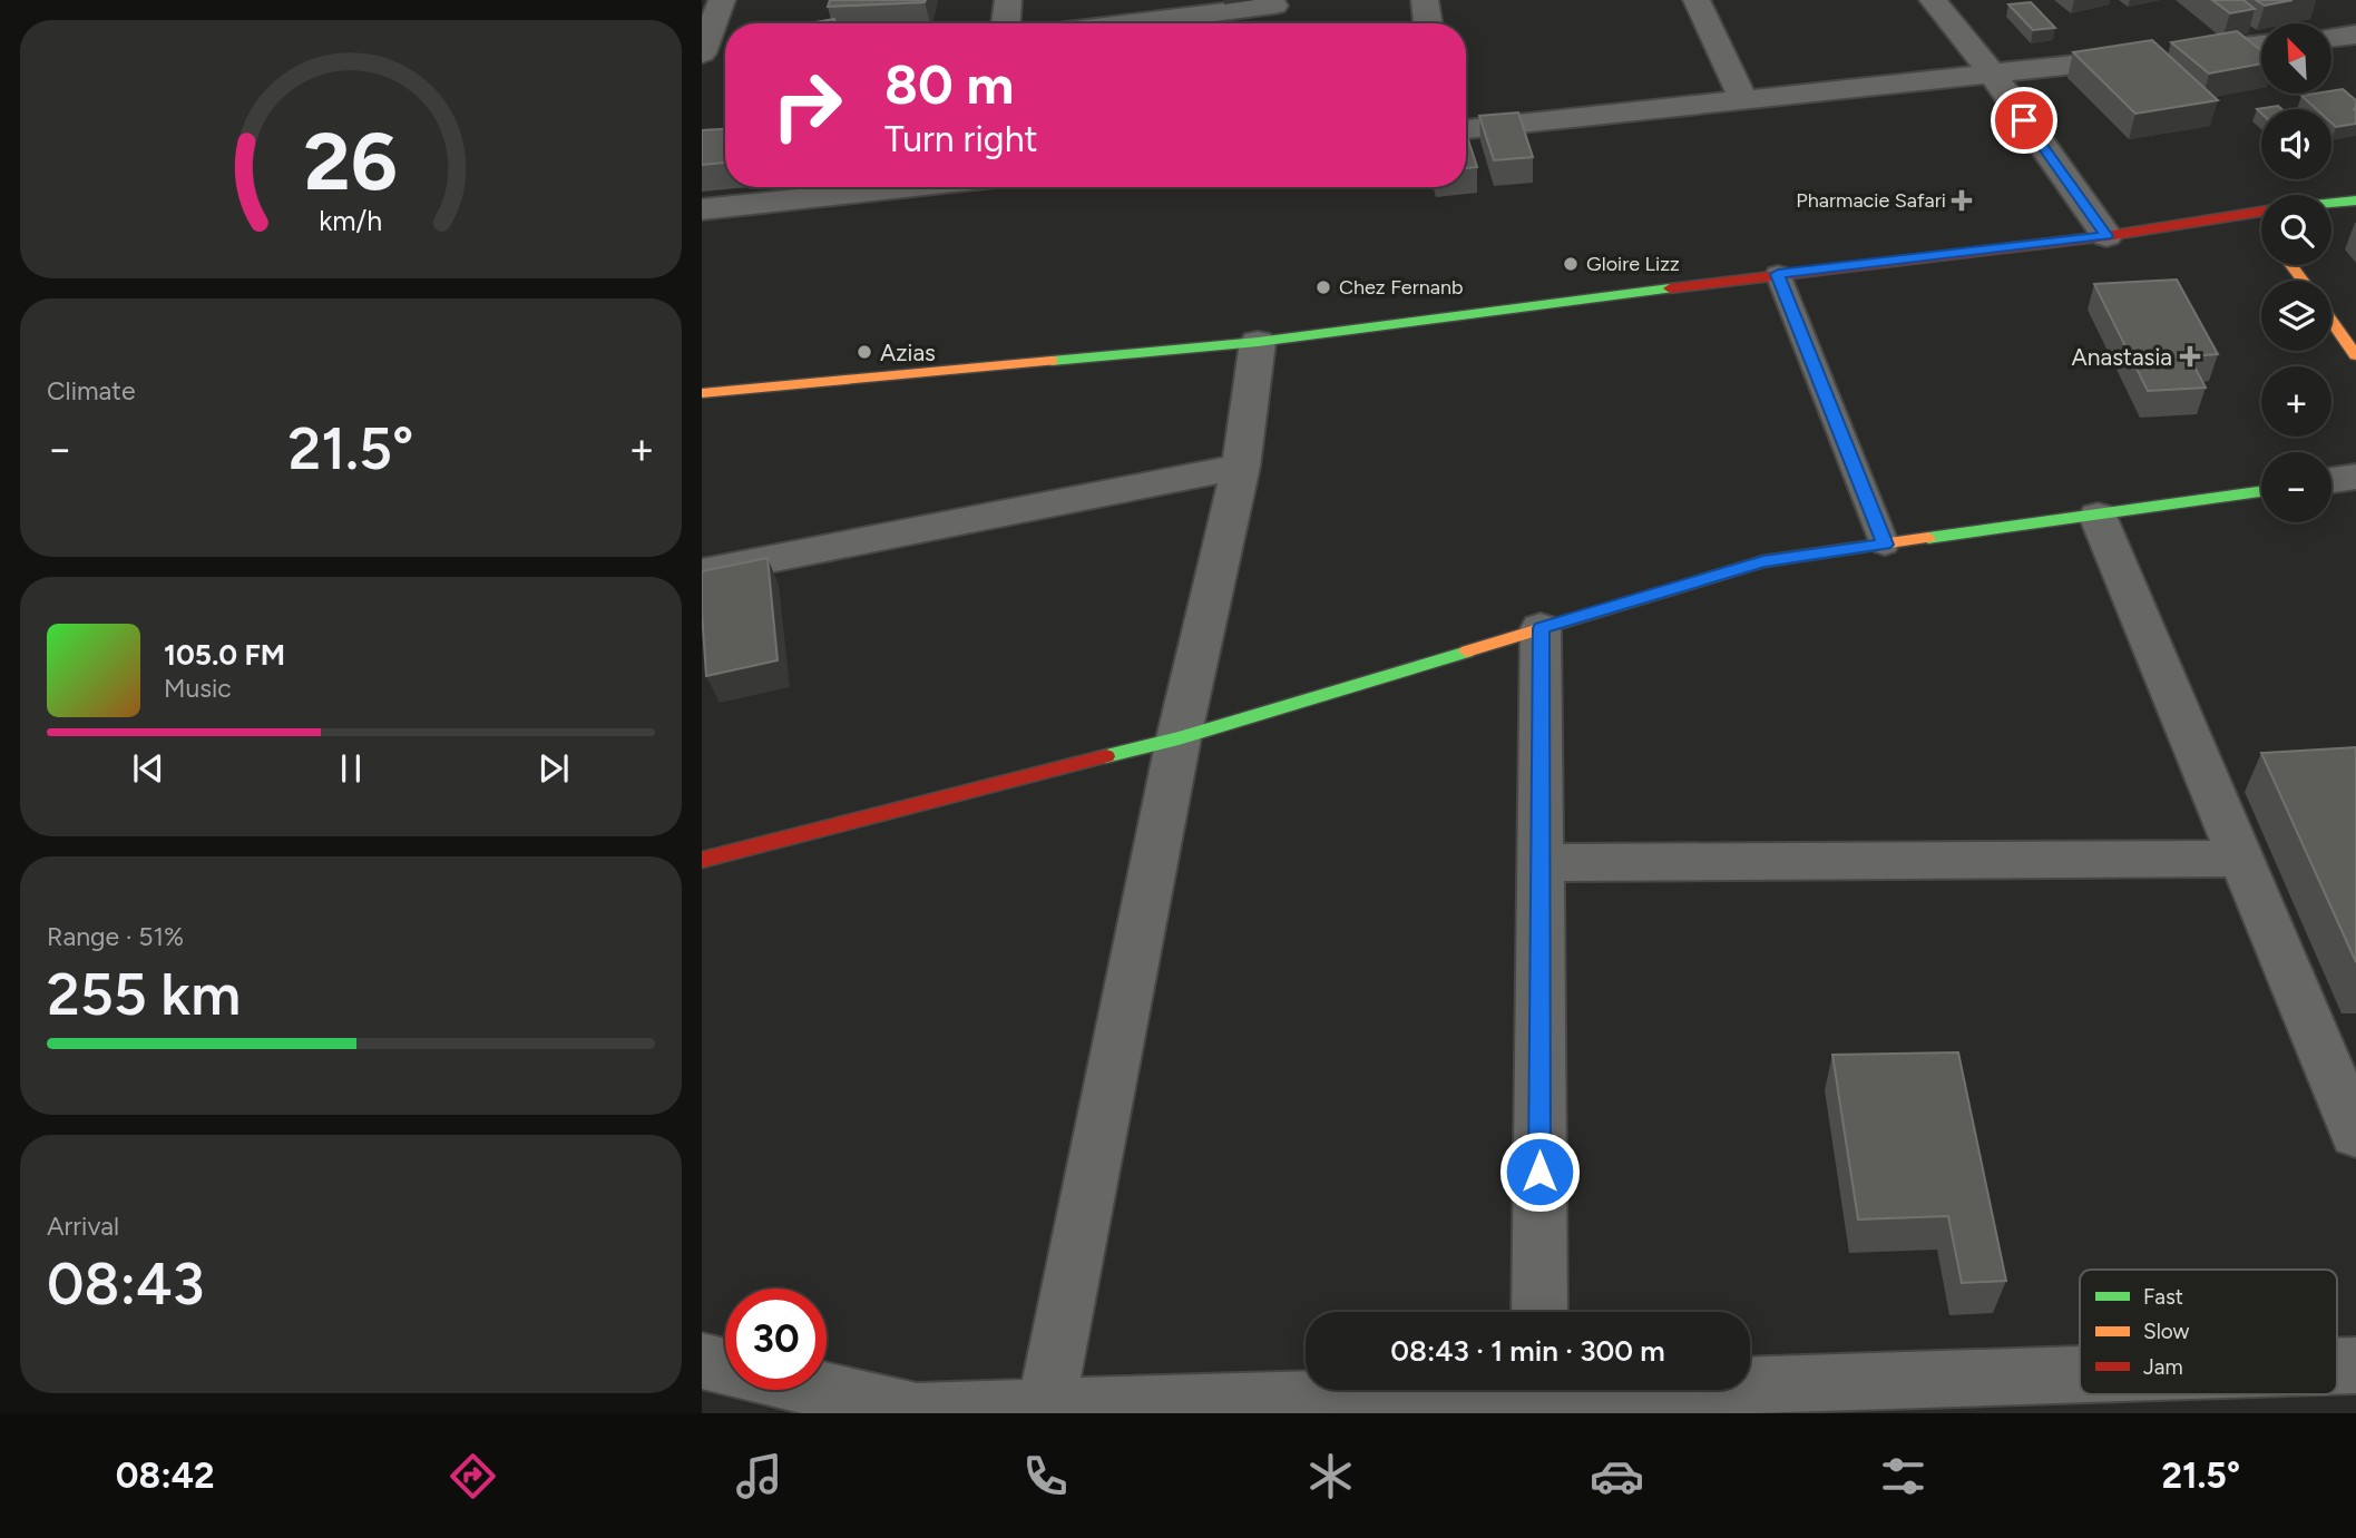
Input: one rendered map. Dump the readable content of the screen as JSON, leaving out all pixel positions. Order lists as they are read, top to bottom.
{
  "places": {
    "health": ["Pharmacie Safari", "Anastasia"],
    "other": ["Gloire Lizz", "Chez Fernanb", "Azias"]
  },
  "legend": ["Fast", "Slow", "Jam"],
  "north": "top left",
  "page": {
    "map_buttons": ["+", "−"],
    "turn": ["80 m", "Turn right"],
    "tile": [
      "Climate",
      ["Range · 51%", "255 km"],
      ["Arrival", "08:43"]
    ],
    "heat": ["−", "21.5°", "+"],
    "song": ["105.0 FM", "Music"],
    "limit": "30",
    "trip": "08:43 · 1 min · 300 m",
    "tabs": ["08:42", "21.5°"],
    "gauge": ["26", "km/h"]
  }
}
